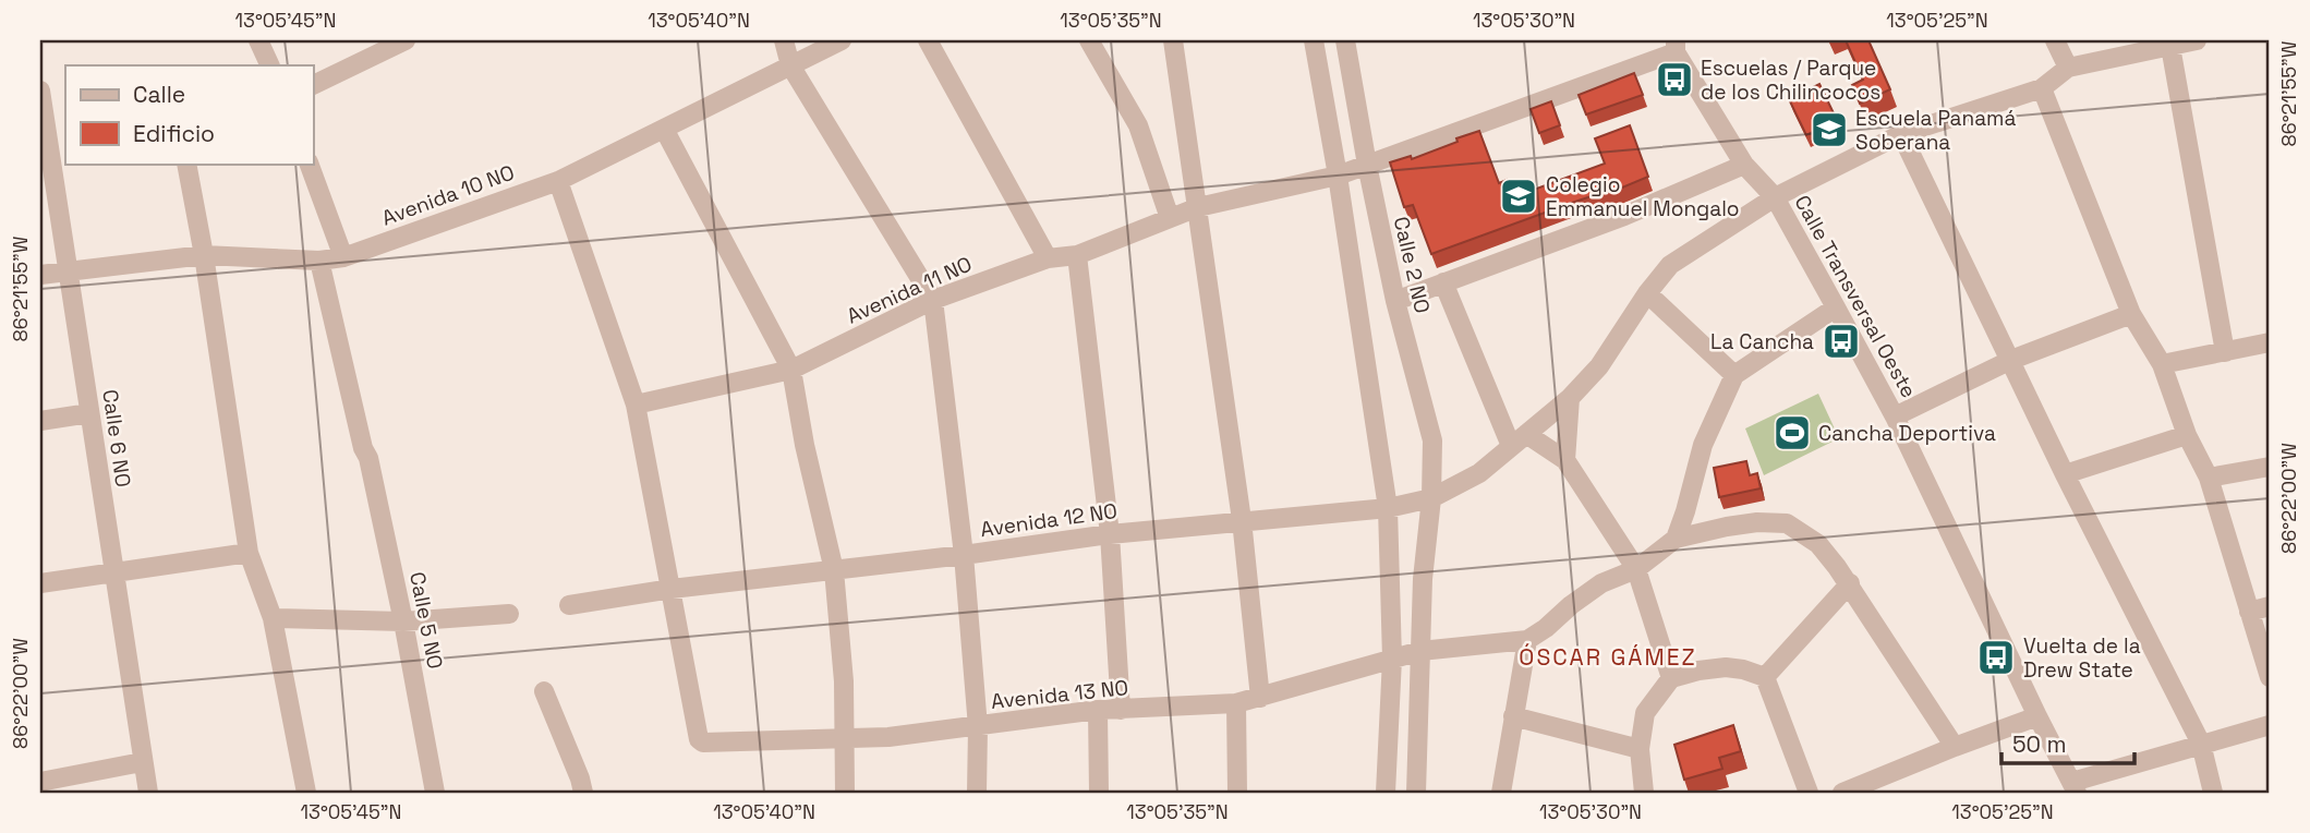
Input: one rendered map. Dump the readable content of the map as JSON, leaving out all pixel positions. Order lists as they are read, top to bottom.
{
  "streets": {
    "street": [
      "Avenida 10 NO",
      "Calle 2 NO",
      "Avenida 11 NO",
      "Calle Transversal Oeste",
      "Calle 6 NO",
      "Avenida 12 NO",
      "Calle 5 NO",
      "Avenida 13 NO"
    ]
  },
  "crossings": [
    ["Avenida 10 NO", "Calle 6 NO"],
    ["Avenida 10 NO", "Calle 5 NO"],
    ["Calle 2 NO", "Avenida 11 NO"],
    ["Calle 2 NO", "Avenida 12 NO"],
    ["Calle 2 NO", "Avenida 13 NO"],
    ["Avenida 11 NO", "Calle Transversal Oeste"],
    ["Calle Transversal Oeste", "Avenida 12 NO"],
    ["Avenida 12 NO", "Avenida 13 NO"]
  ],
  "districts": ["ÓSCAR GÁMEZ"],
  "places": {
    "bus stop": ["Escuelas / Parque de los Chilincocos", "La Cancha", "Vuelta de la Drew State"],
    "school or university": ["Escuela Panamá Soberana", "Colegio Emmanuel Mongalo"],
    "sports": ["Cancha Deportiva"]
  },
  "legend": ["Calle", "Edificio"],
  "scale_bar": "50 m",
  "coordinates": [
    "13°05'45\"N",
    "13°05'40\"N",
    "13°05'35\"N",
    "13°05'30\"N",
    "13°05'25\"N",
    "86°21'55\"W",
    "86°22'00\"W"
  ]
}
